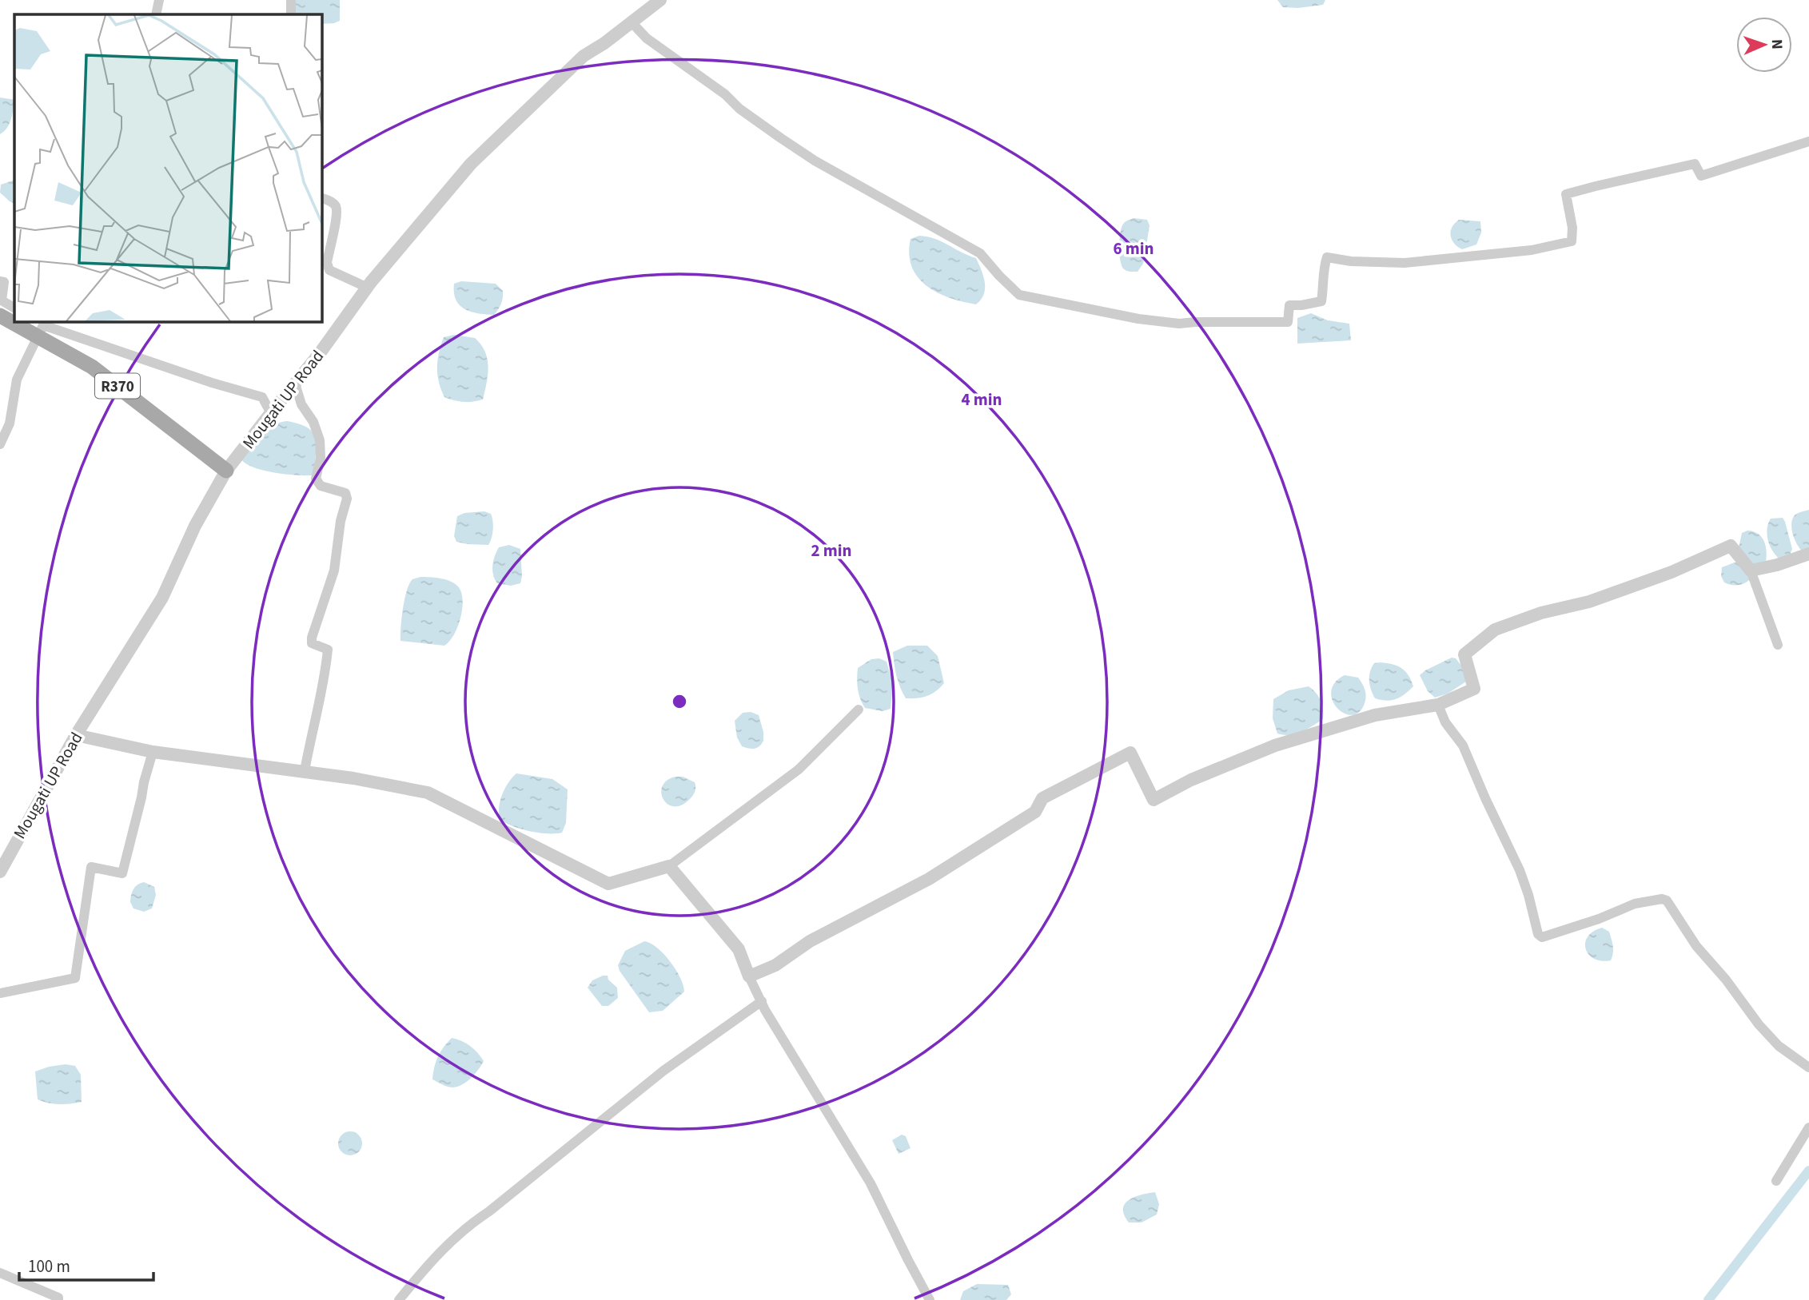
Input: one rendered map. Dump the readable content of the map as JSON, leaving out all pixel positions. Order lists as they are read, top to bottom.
{
  "streets": {
    "main road": ["R370"],
    "street": ["Mougati UP Road"]
  },
  "crossings": [
    ["R370", "Mougati UP Road"]
  ],
  "scale_bar": "100 m",
  "north": "right",
  "rings": ["6 min", "4 min", "2 min"]
}
